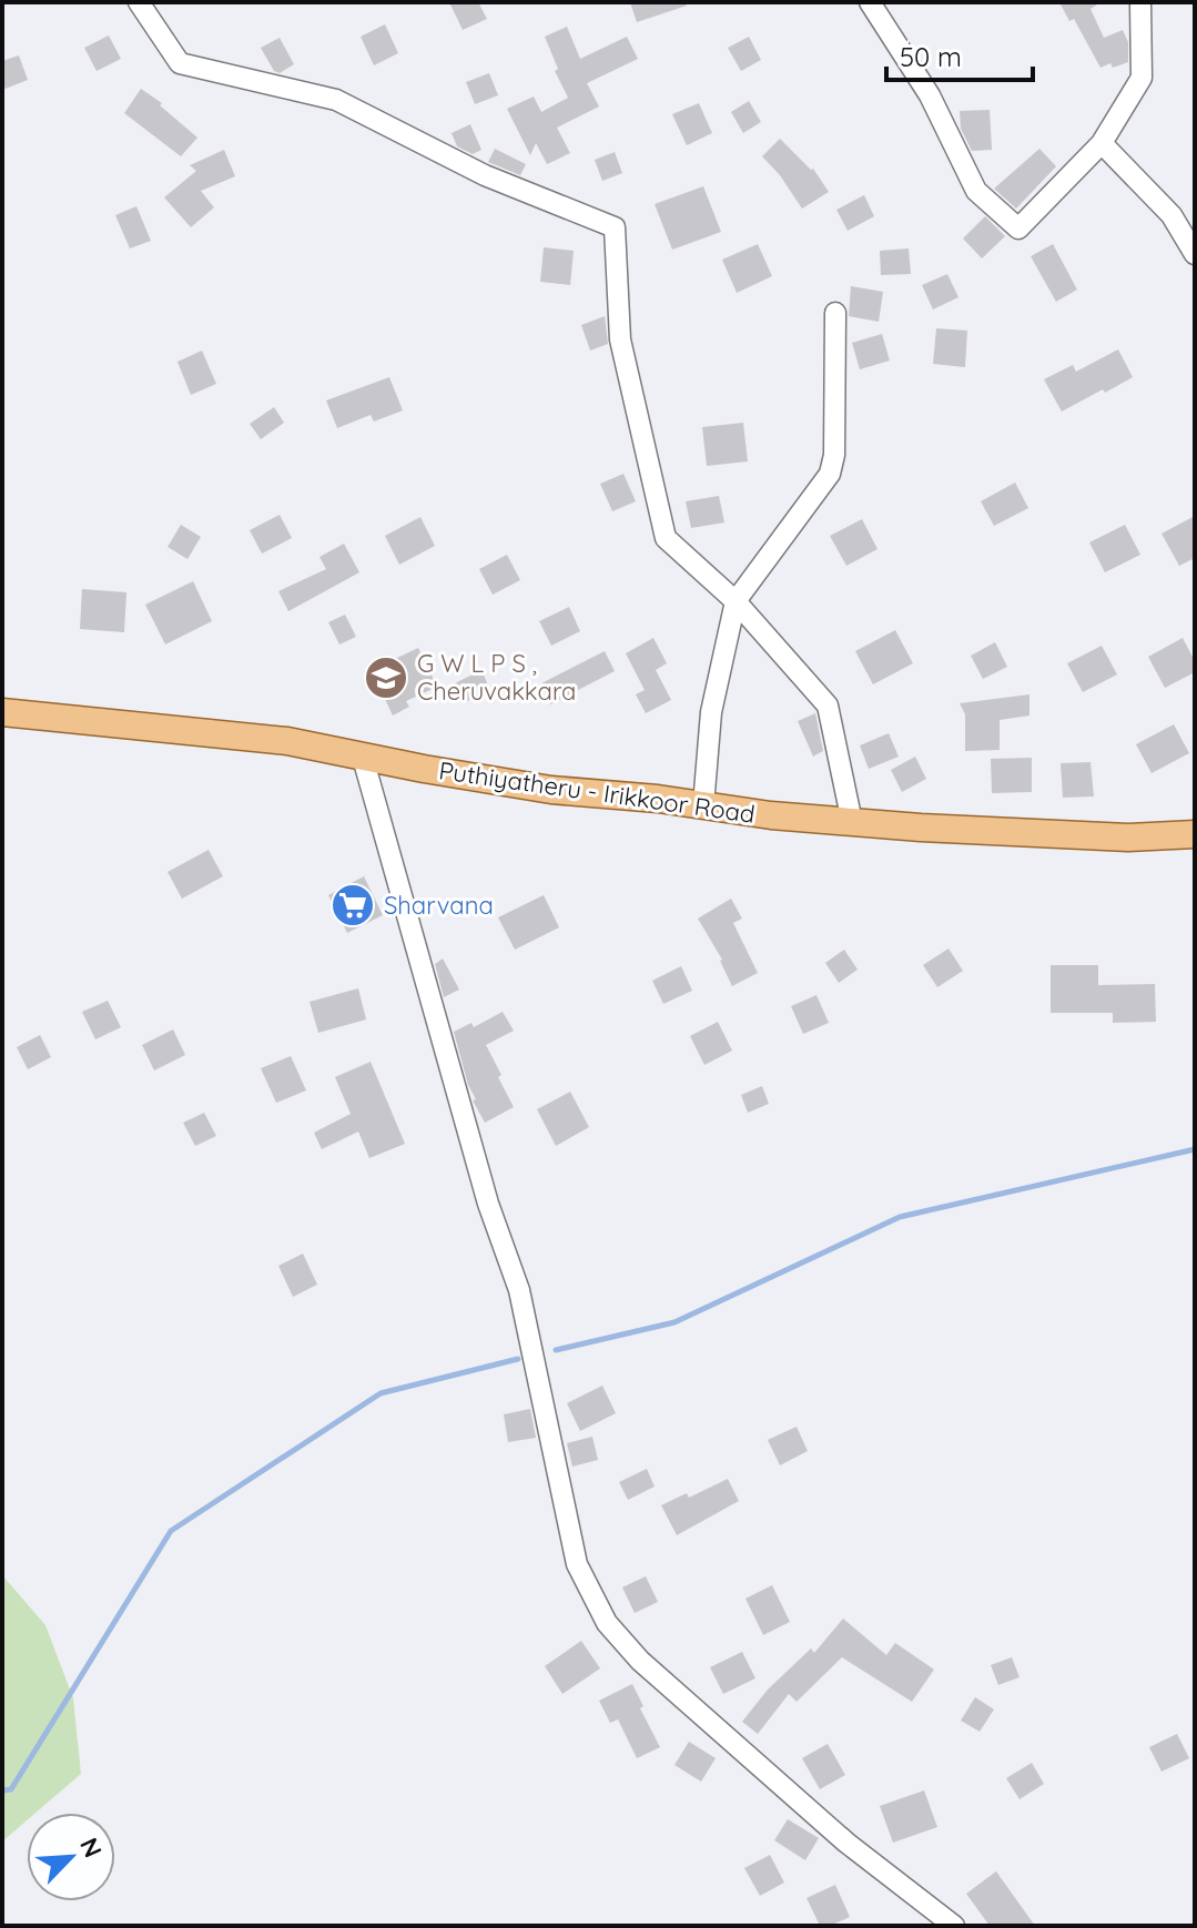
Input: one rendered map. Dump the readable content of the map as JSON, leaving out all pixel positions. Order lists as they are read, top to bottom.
{
  "streets": {
    "main road": ["Puthiyatheru - Irikkoor Road"]
  },
  "places": {
    "school or university": ["G W L P S , Cheruvakkara"],
    "supermarket": ["Sharvana"]
  },
  "scale_bar": "50 m",
  "north": "top right"
}
